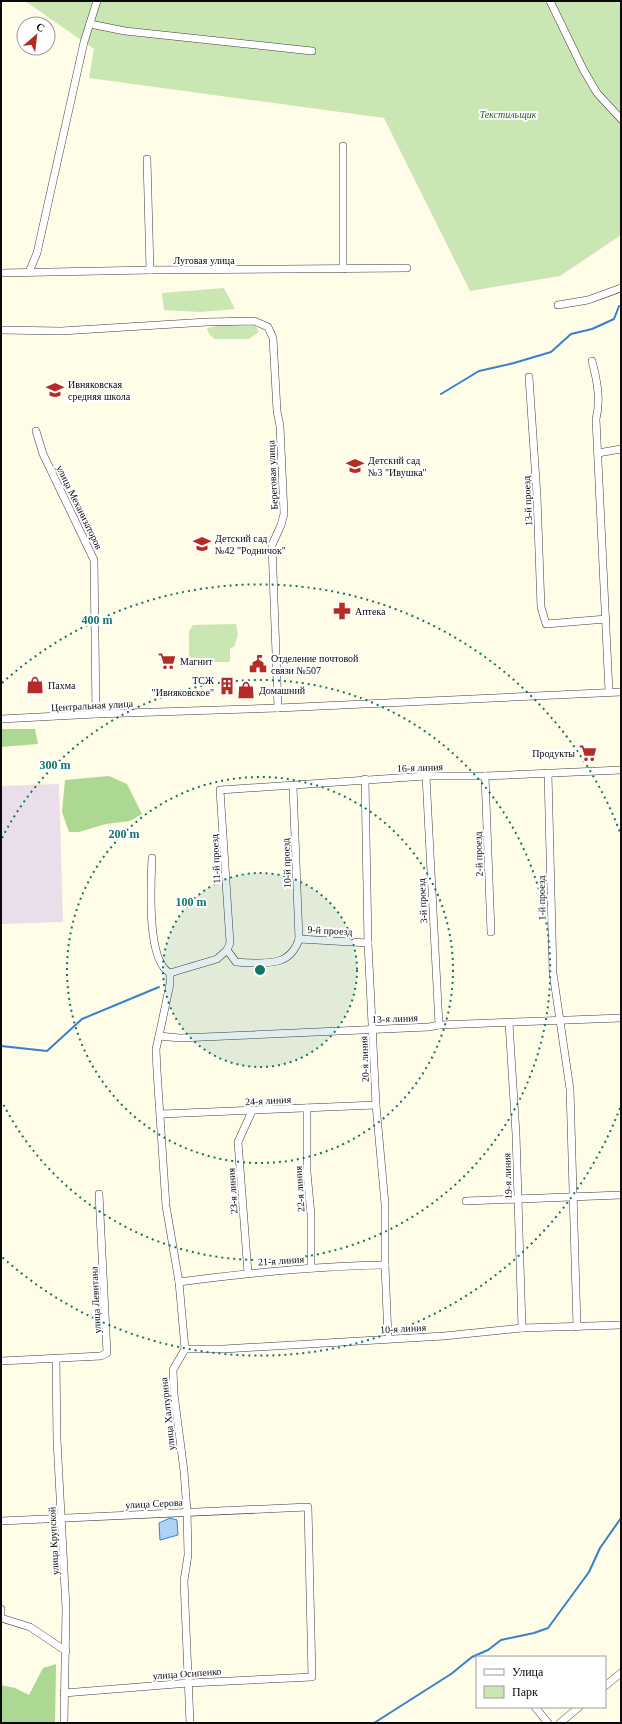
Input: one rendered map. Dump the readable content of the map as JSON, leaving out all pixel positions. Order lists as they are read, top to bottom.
{
  "streets": {
    "street": [
      "Луговая улица",
      "Береговая улица",
      "13-й проезд",
      "улица Механизаторов",
      "Центральная улица",
      "16-я линия",
      "2-й проезд",
      "11-й проезд",
      "10-й проезд",
      "1-й проезд",
      "3-й проезд",
      "9-й проезд",
      "13-я линия",
      "20-я линия",
      "24-я линия",
      "19-я линия",
      "22-я линия",
      "23-я линия",
      "21-я линия",
      "улица Левитана",
      "10-я линия",
      "улица Халтурина",
      "улица Серова",
      "улица Крупской",
      "улица Осипенко"
    ]
  },
  "crossings": [
    ["Береговая улица", "Центральная улица"],
    ["улица Механизаторов", "Центральная улица"],
    ["16-я линия", "2-й проезд"],
    ["16-я линия", "11-й проезд"],
    ["16-я линия", "10-й проезд"],
    ["16-я линия", "1-й проезд"],
    ["16-я линия", "3-й проезд"],
    ["16-я линия", "20-я линия"],
    ["11-й проезд", "9-й проезд"],
    ["10-й проезд", "9-й проезд"],
    ["1-й проезд", "13-я линия"],
    ["1-й проезд", "10-я линия"],
    ["3-й проезд", "13-я линия"],
    ["9-й проезд", "20-я линия"],
    ["13-я линия", "20-я линия"],
    ["13-я линия", "19-я линия"],
    ["20-я линия", "24-я линия"],
    ["20-я линия", "21-я линия"],
    ["20-я линия", "10-я линия"],
    ["24-я линия", "22-я линия"],
    ["24-я линия", "23-я линия"],
    ["19-я линия", "10-я линия"],
    ["22-я линия", "21-я линия"],
    ["23-я линия", "21-я линия"],
    ["улица Левитана", "улица Крупской"],
    ["10-я линия", "улица Халтурина"],
    ["улица Халтурина", "улица Серова"],
    ["улица Халтурина", "улица Осипенко"],
    ["улица Серова", "улица Крупской"],
    ["улица Серова", "улица Осипенко"],
    ["улица Крупской", "улица Осипенко"]
  ],
  "parks": ["Текстильщик"],
  "places": {
    "school or university": ["Ивняковская средняя школа", "Детский сад №3 \"Ивушка\"", "Детский сад №42 \"Родничок\""],
    "pharmacy": ["Аптека"],
    "supermarket": ["Магнит", "Продукты"],
    "public building": ["Отделение почтовой связи №507"],
    "shop": ["Пахма", "Домашний"],
    "building": ["ТСЖ \"Ивняковское\""]
  },
  "legend": ["Улица", "Парк"],
  "north": "top right",
  "rings": [
    "400 m",
    "300 m",
    "200 m",
    "100 m"
  ]
}
